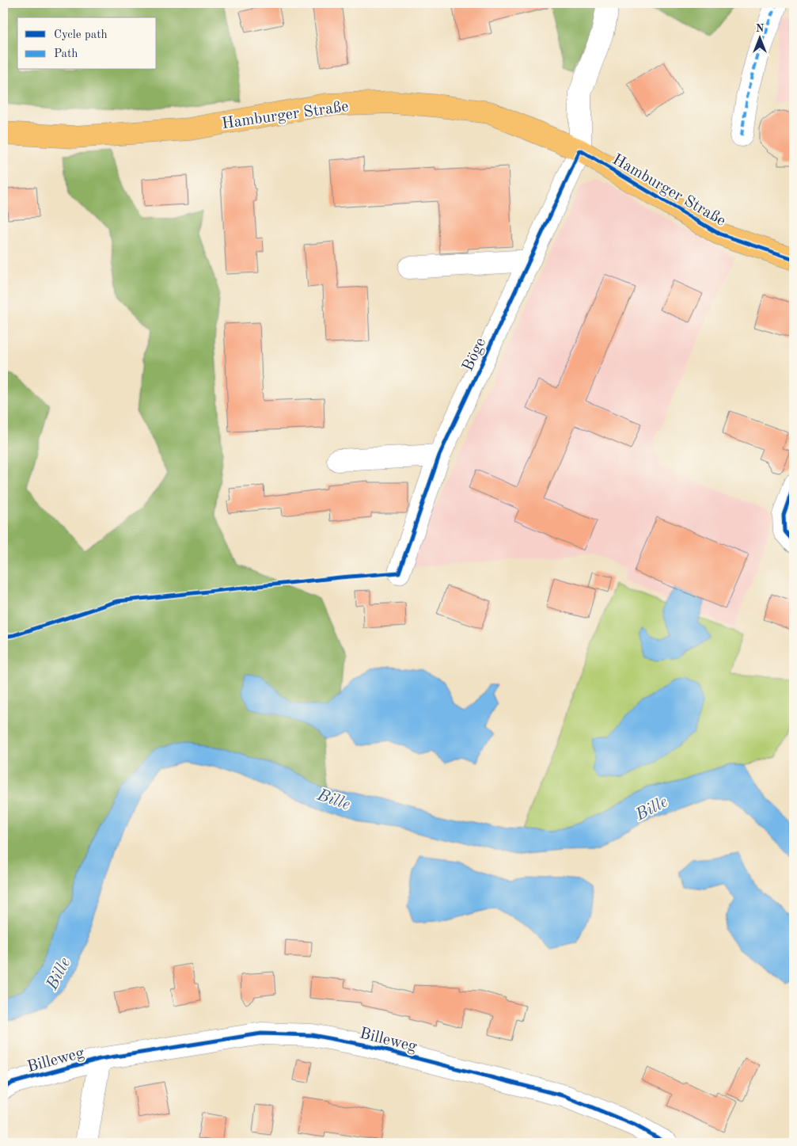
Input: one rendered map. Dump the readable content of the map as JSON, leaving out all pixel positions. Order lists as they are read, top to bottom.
{
  "streets": {
    "main road": ["Hamburger Straße"],
    "street": ["Böge", "Billeweg"]
  },
  "crossings": [
    ["Hamburger Straße", "Böge"]
  ],
  "water": ["Bille"],
  "legend": ["Cycle path", "Path"],
  "north": "top"
}
